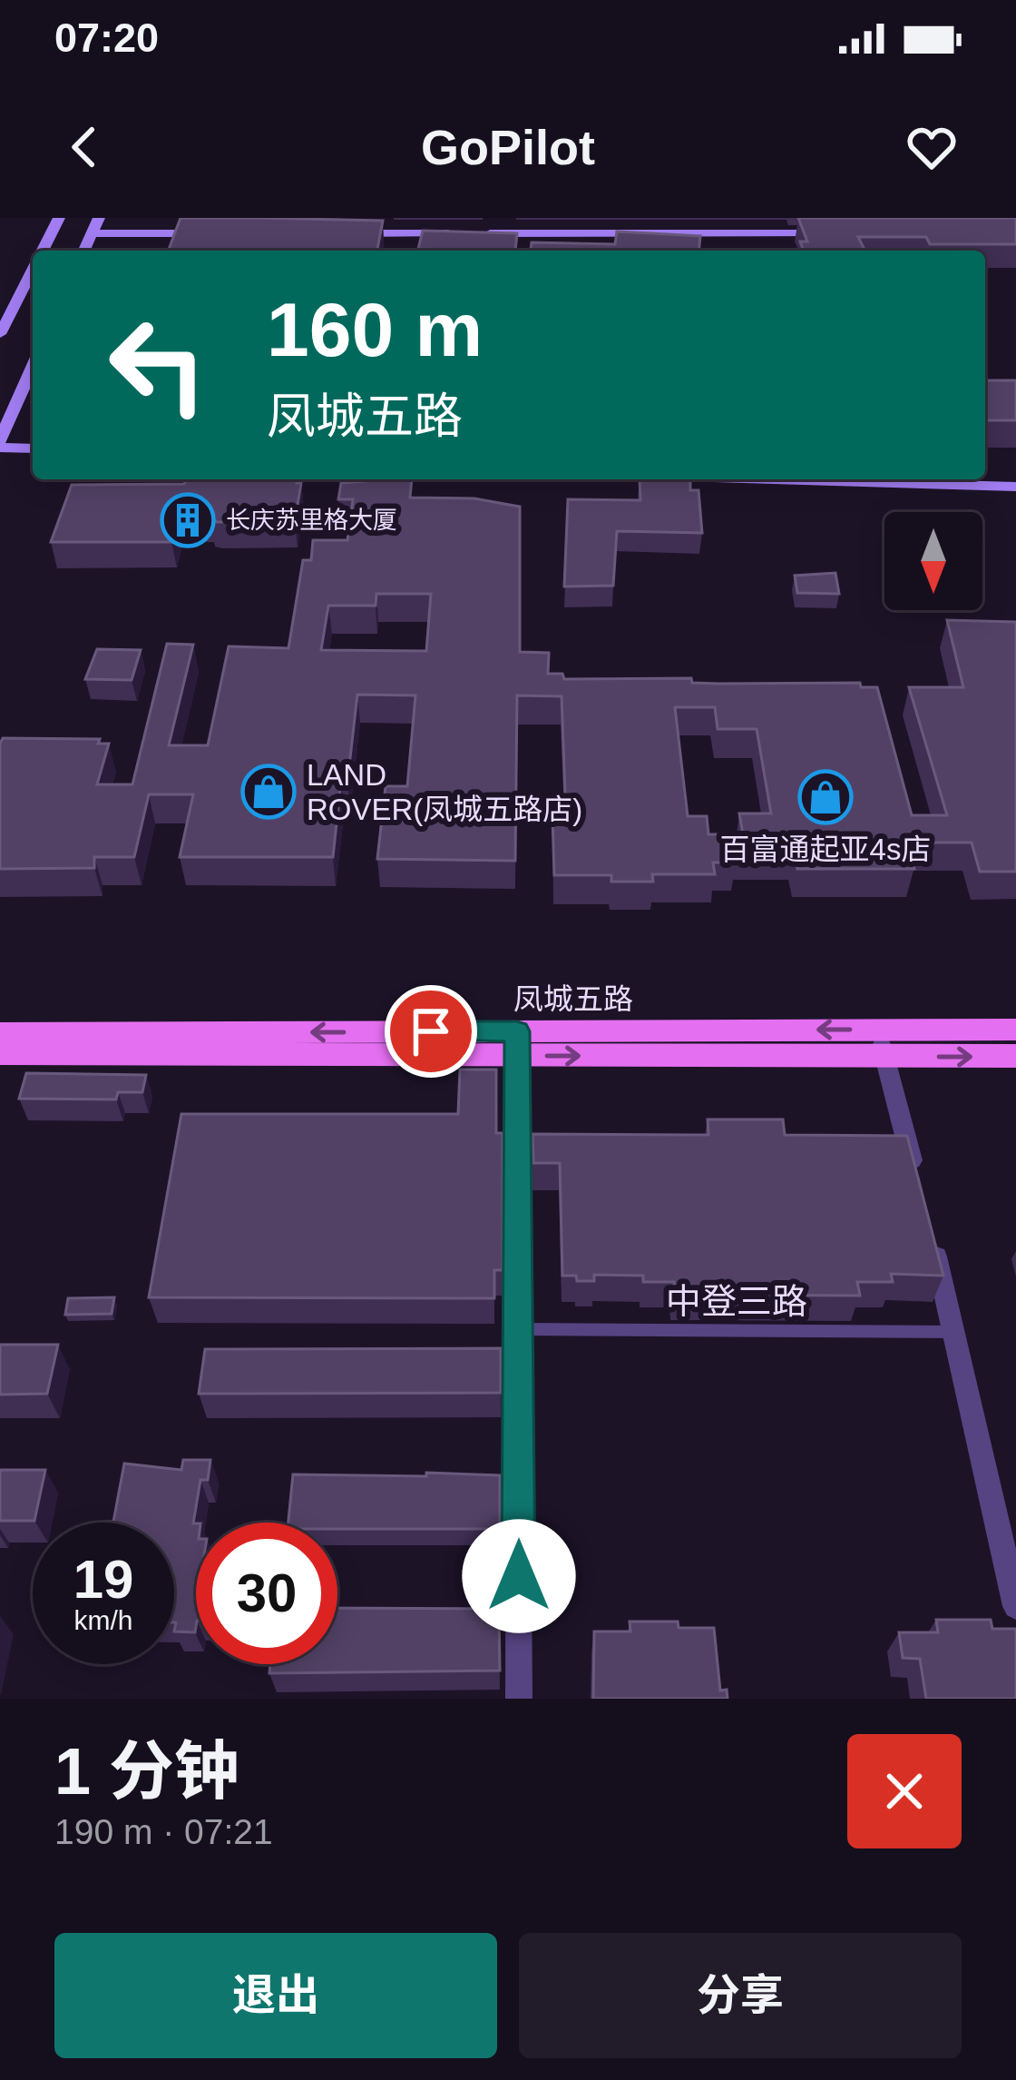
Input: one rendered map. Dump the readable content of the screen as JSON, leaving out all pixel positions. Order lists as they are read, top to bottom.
{
  "streets": {
    "main road": ["凤城五路"],
    "lane": ["中登三路"]
  },
  "places": {
    "building": ["长庆苏里格大厦"],
    "shop": ["LAND ROVER(凤城五路店)", "百富通起亚4s店"]
  },
  "north": "bottom",
  "page": {
    "status": "07:20",
    "header": "GoPilot",
    "turn": ["160 m", "凤城五路"],
    "speed": "19 km/h",
    "limit": "30",
    "heading": ["1 分钟", "190 m · 07:21"],
    "buttons": ["退出", "分享"]
  }
}
